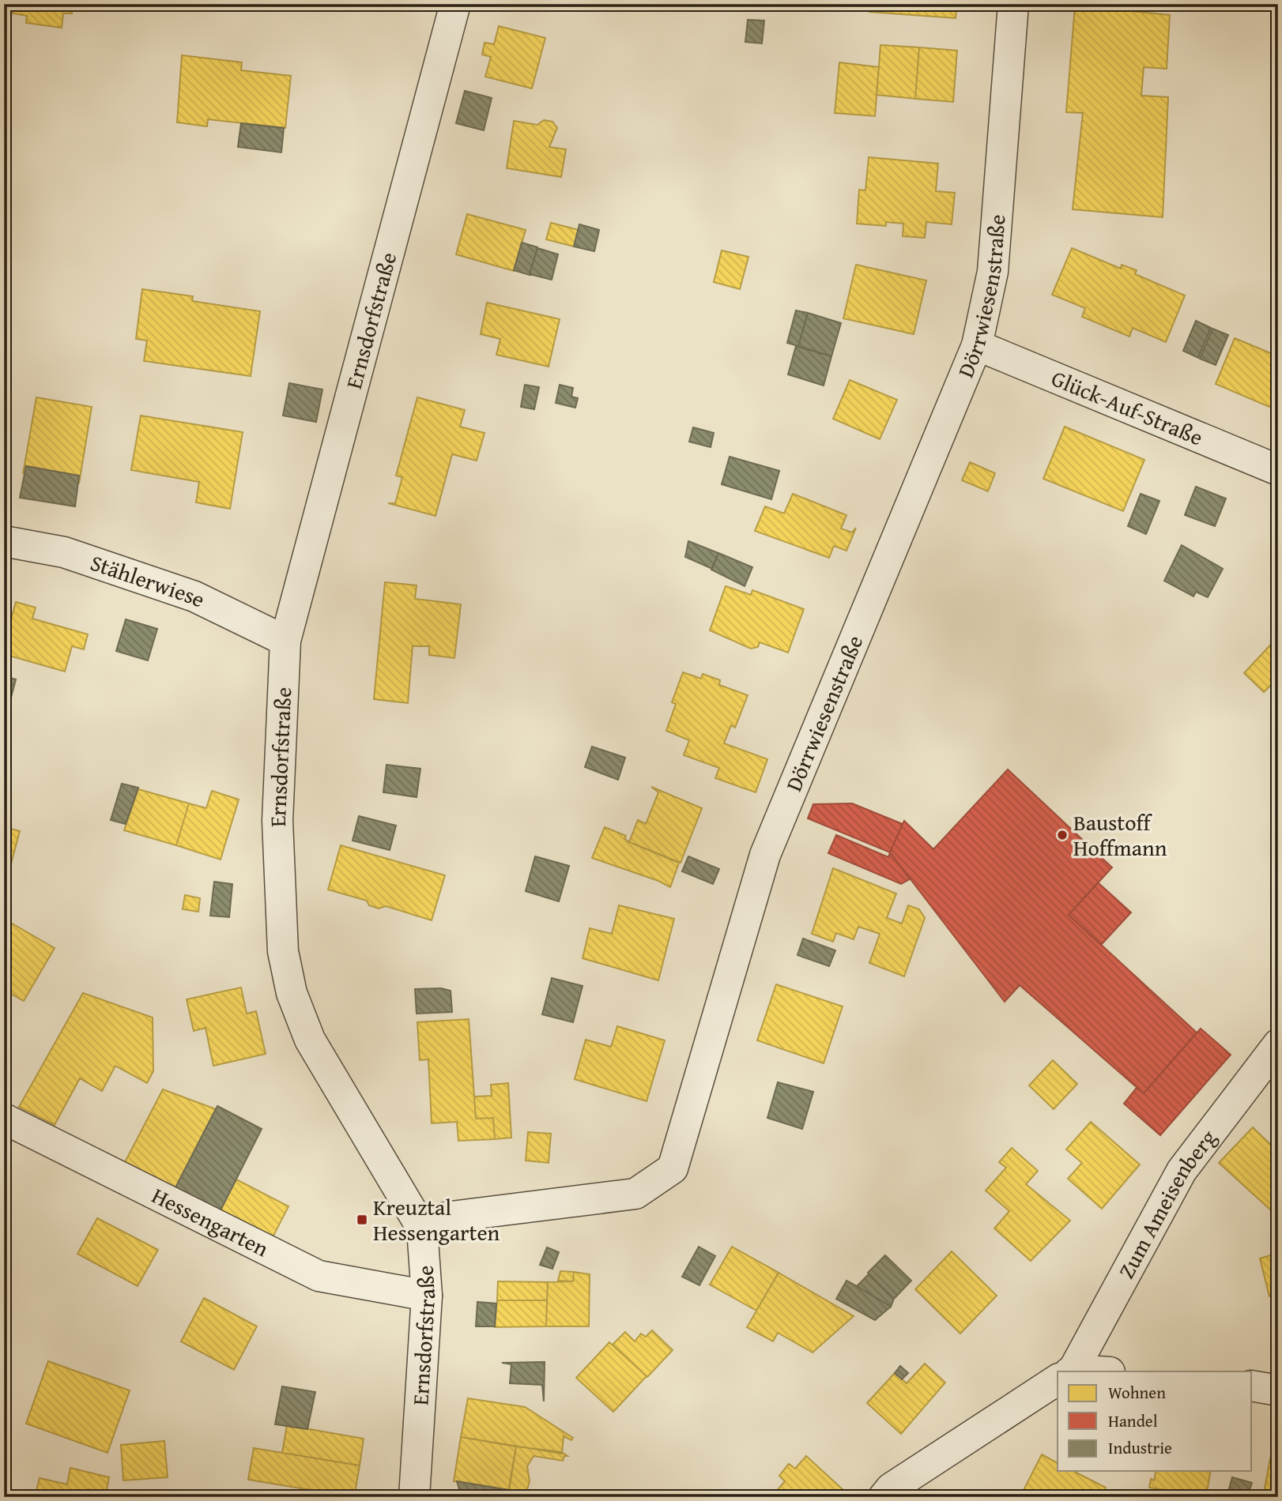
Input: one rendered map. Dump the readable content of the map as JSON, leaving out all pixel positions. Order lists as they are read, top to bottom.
{
  "streets": {
    "street": [
      "Dörrwiesenstraße",
      "Ernsdorfstraße",
      "Glück-Auf-Straße",
      "Stählerwiese",
      "Zum Ameisenberg",
      "Hessengarten"
    ]
  },
  "crossings": [
    ["Dörrwiesenstraße", "Ernsdorfstraße"],
    ["Dörrwiesenstraße", "Glück-Auf-Straße"],
    ["Ernsdorfstraße", "Stählerwiese"],
    ["Ernsdorfstraße", "Hessengarten"]
  ],
  "places": {
    "other": ["Baustoff Hoffmann"],
    "transit": ["Kreuztal Hessengarten"]
  },
  "legend": ["Wohnen", "Handel", "Industrie"]
}
